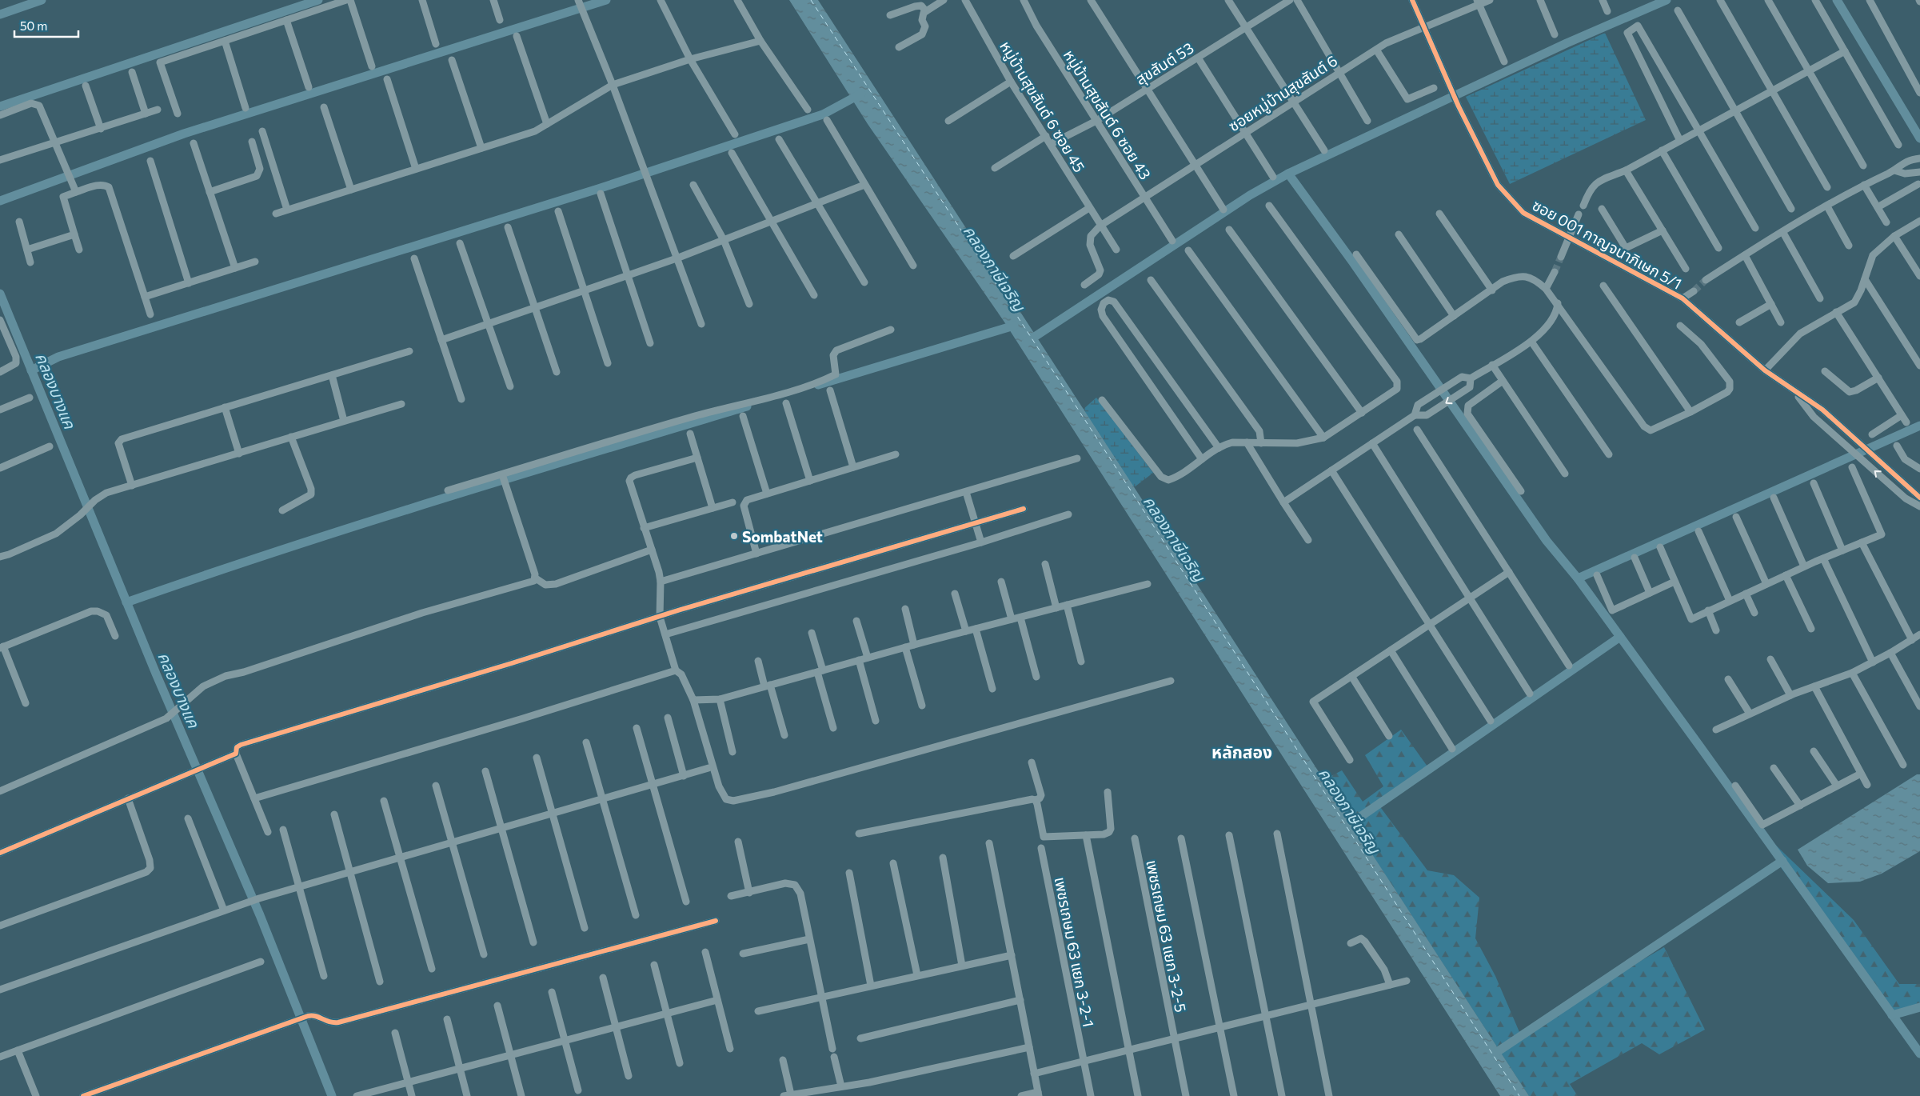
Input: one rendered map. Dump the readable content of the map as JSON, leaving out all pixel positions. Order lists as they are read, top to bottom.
{
  "streets": {
    "street": [
      "สุขสันต์ 53",
      "ซอยหมู่บ้านสุขสันต์ 6",
      "หมู่บ้านสุขสันต์ 6 ซอย 45",
      "หมู่บ้านสุขสันต์ 6 ซอย 43",
      "ซอย 001 กาญจนาภิเษก 5/1",
      "เพชรเกษม 63 แยก 3-2-5",
      "เพชรเกษม 63 แยก 3-2-1"
    ]
  },
  "crossings": [
    ["สุขสันต์ 53", "หมู่บ้านสุขสันต์ 6 ซอย 45"],
    ["สุขสันต์ 53", "หมู่บ้านสุขสันต์ 6 ซอย 43"],
    ["ซอยหมู่บ้านสุขสันต์ 6", "หมู่บ้านสุขสันต์ 6 ซอย 45"],
    ["ซอยหมู่บ้านสุขสันต์ 6", "หมู่บ้านสุขสันต์ 6 ซอย 43"],
    ["ซอยหมู่บ้านสุขสันต์ 6", "ซอย 001 กาญจนาภิเษก 5/1"]
  ],
  "districts": ["หลักสอง"],
  "water": ["คลองภาษีเจริญ", "คลองบางแค"],
  "places": ["SombatNet"],
  "scale_bar": "50 m"
}
